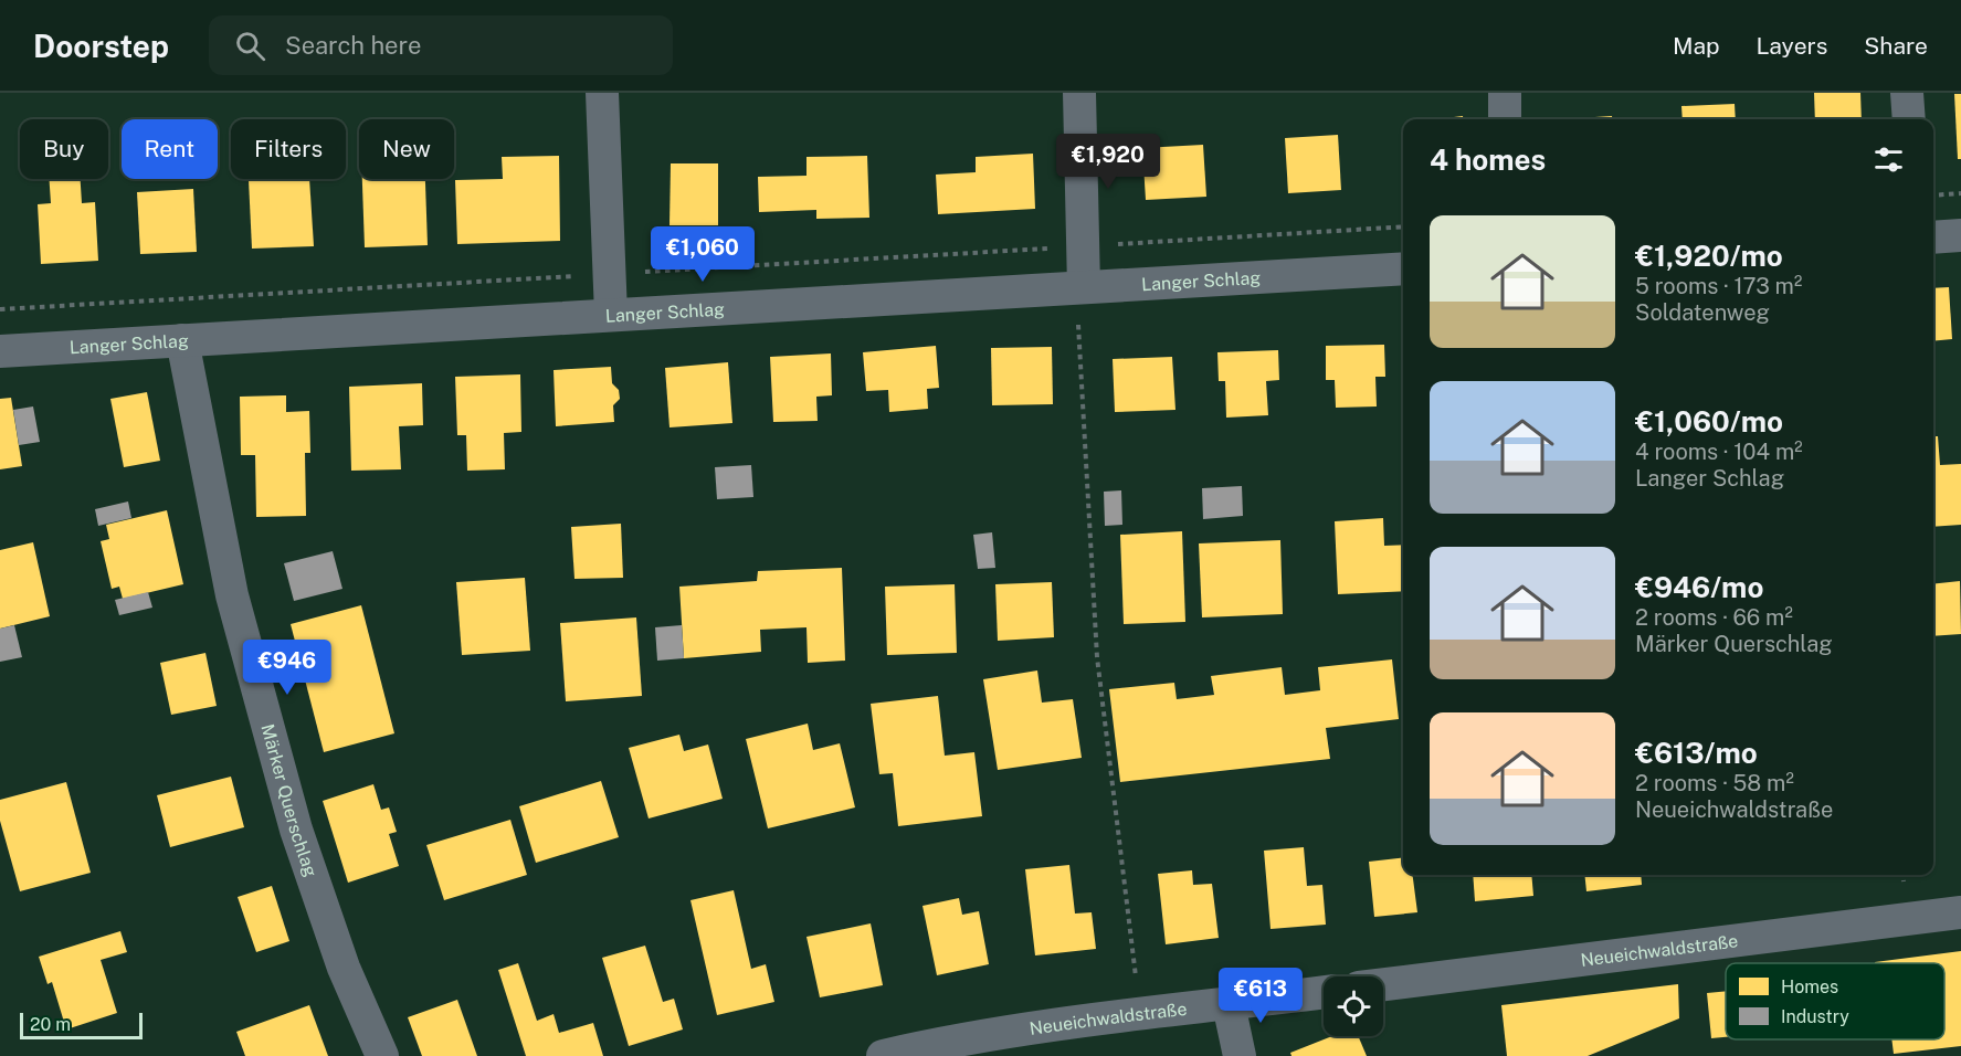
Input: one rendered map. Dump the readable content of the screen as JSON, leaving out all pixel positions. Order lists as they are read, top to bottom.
{
  "streets": {
    "street": ["Langer Schlag", "Märker Querschlag", "Neueichwaldstraße"]
  },
  "crossings": [
    ["Langer Schlag", "Märker Querschlag"]
  ],
  "legend": ["Homes", "Industry"],
  "scale_bar": "20 m",
  "page": {
    "header": "Doorstep",
    "search": "Search here",
    "nav": ["Map", "Layers", "Share"],
    "chip": [
      "Buy",
      "Rent",
      "Filters",
      "New"
    ],
    "heading": "4 homes",
    "price": [
      "€1,920",
      "€1,060",
      "€946",
      "€613"
    ],
    "list": [
      {
        "name": "€1,920/mo",
        "note": "5 rooms · 173 m² · Soldatenweg"
      },
      {
        "name": "€1,060/mo",
        "note": "4 rooms · 104 m² · Langer Schlag"
      },
      {
        "name": "€946/mo",
        "note": "2 rooms · 66 m² · Märker Querschlag"
      },
      {
        "name": "€613/mo",
        "note": "2 rooms · 58 m² · Neueichwaldstraße"
      }
    ],
    "scale": "20 m"
  }
}
